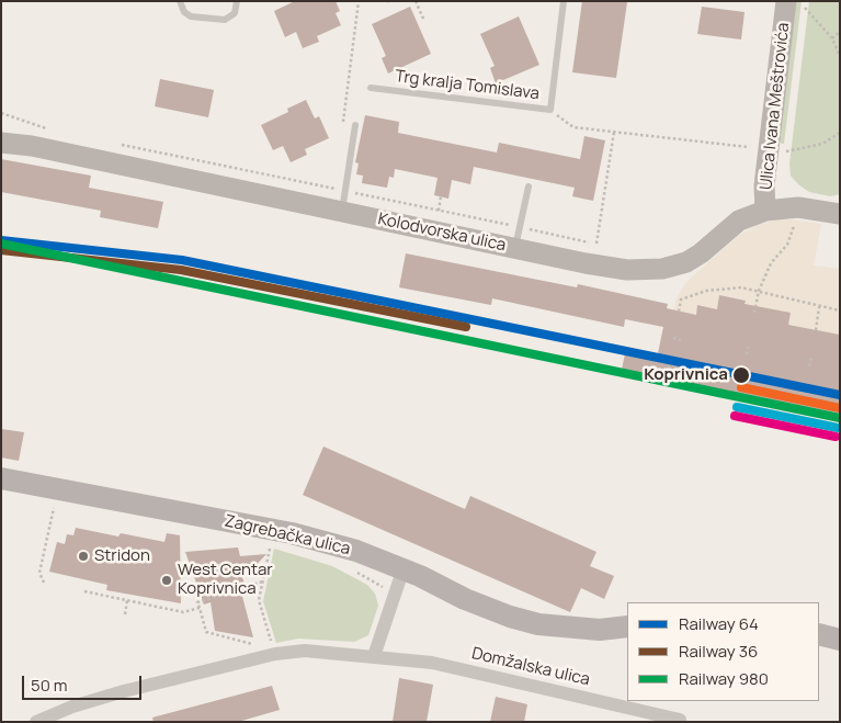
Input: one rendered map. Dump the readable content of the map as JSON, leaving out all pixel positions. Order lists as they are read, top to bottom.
{
  "streets": {
    "main road": ["Ulica Ivana Meštrovića", "Kolodvorska ulica", "Zagrebačka ulica"],
    "street": ["Domžalska ulica"],
    "lane": ["Trg kralja Tomislava"]
  },
  "crossings": [
    ["Ulica Ivana Meštrovića", "Kolodvorska ulica"]
  ],
  "places": ["Koprivnica", "Stridon", "West Centar Koprivnica"],
  "lines": ["rail line 64", "rail line 980", "rail line 36"],
  "legend": ["Railway 64", "Railway 36", "Railway 980"],
  "scale_bar": "50 m"
}
